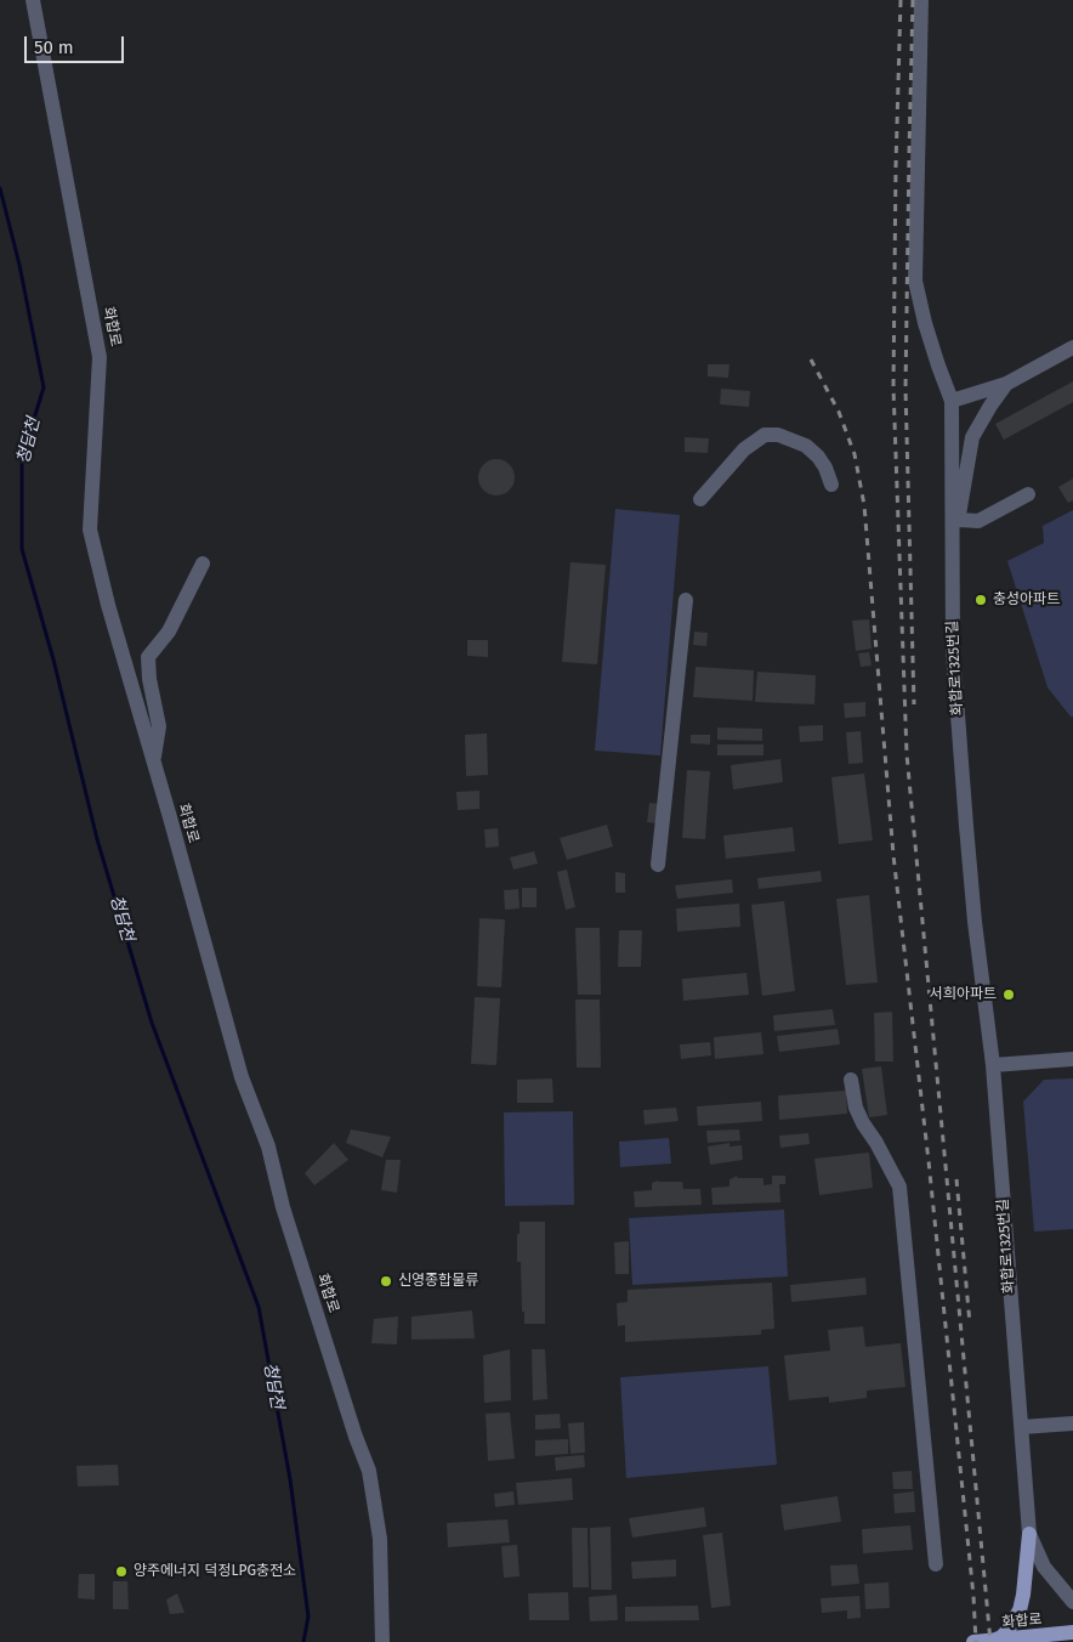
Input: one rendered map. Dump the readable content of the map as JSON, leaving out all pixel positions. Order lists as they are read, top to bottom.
{
  "streets": {
    "main road": ["화합로"],
    "street": ["화합로1325번길"]
  },
  "water": ["청담천"],
  "places": [
    "충성아파트",
    "서희아파트",
    "신영종합물류",
    "양주에너지 덕정LPG충전소"
  ],
  "scale_bar": "50 m"
}
